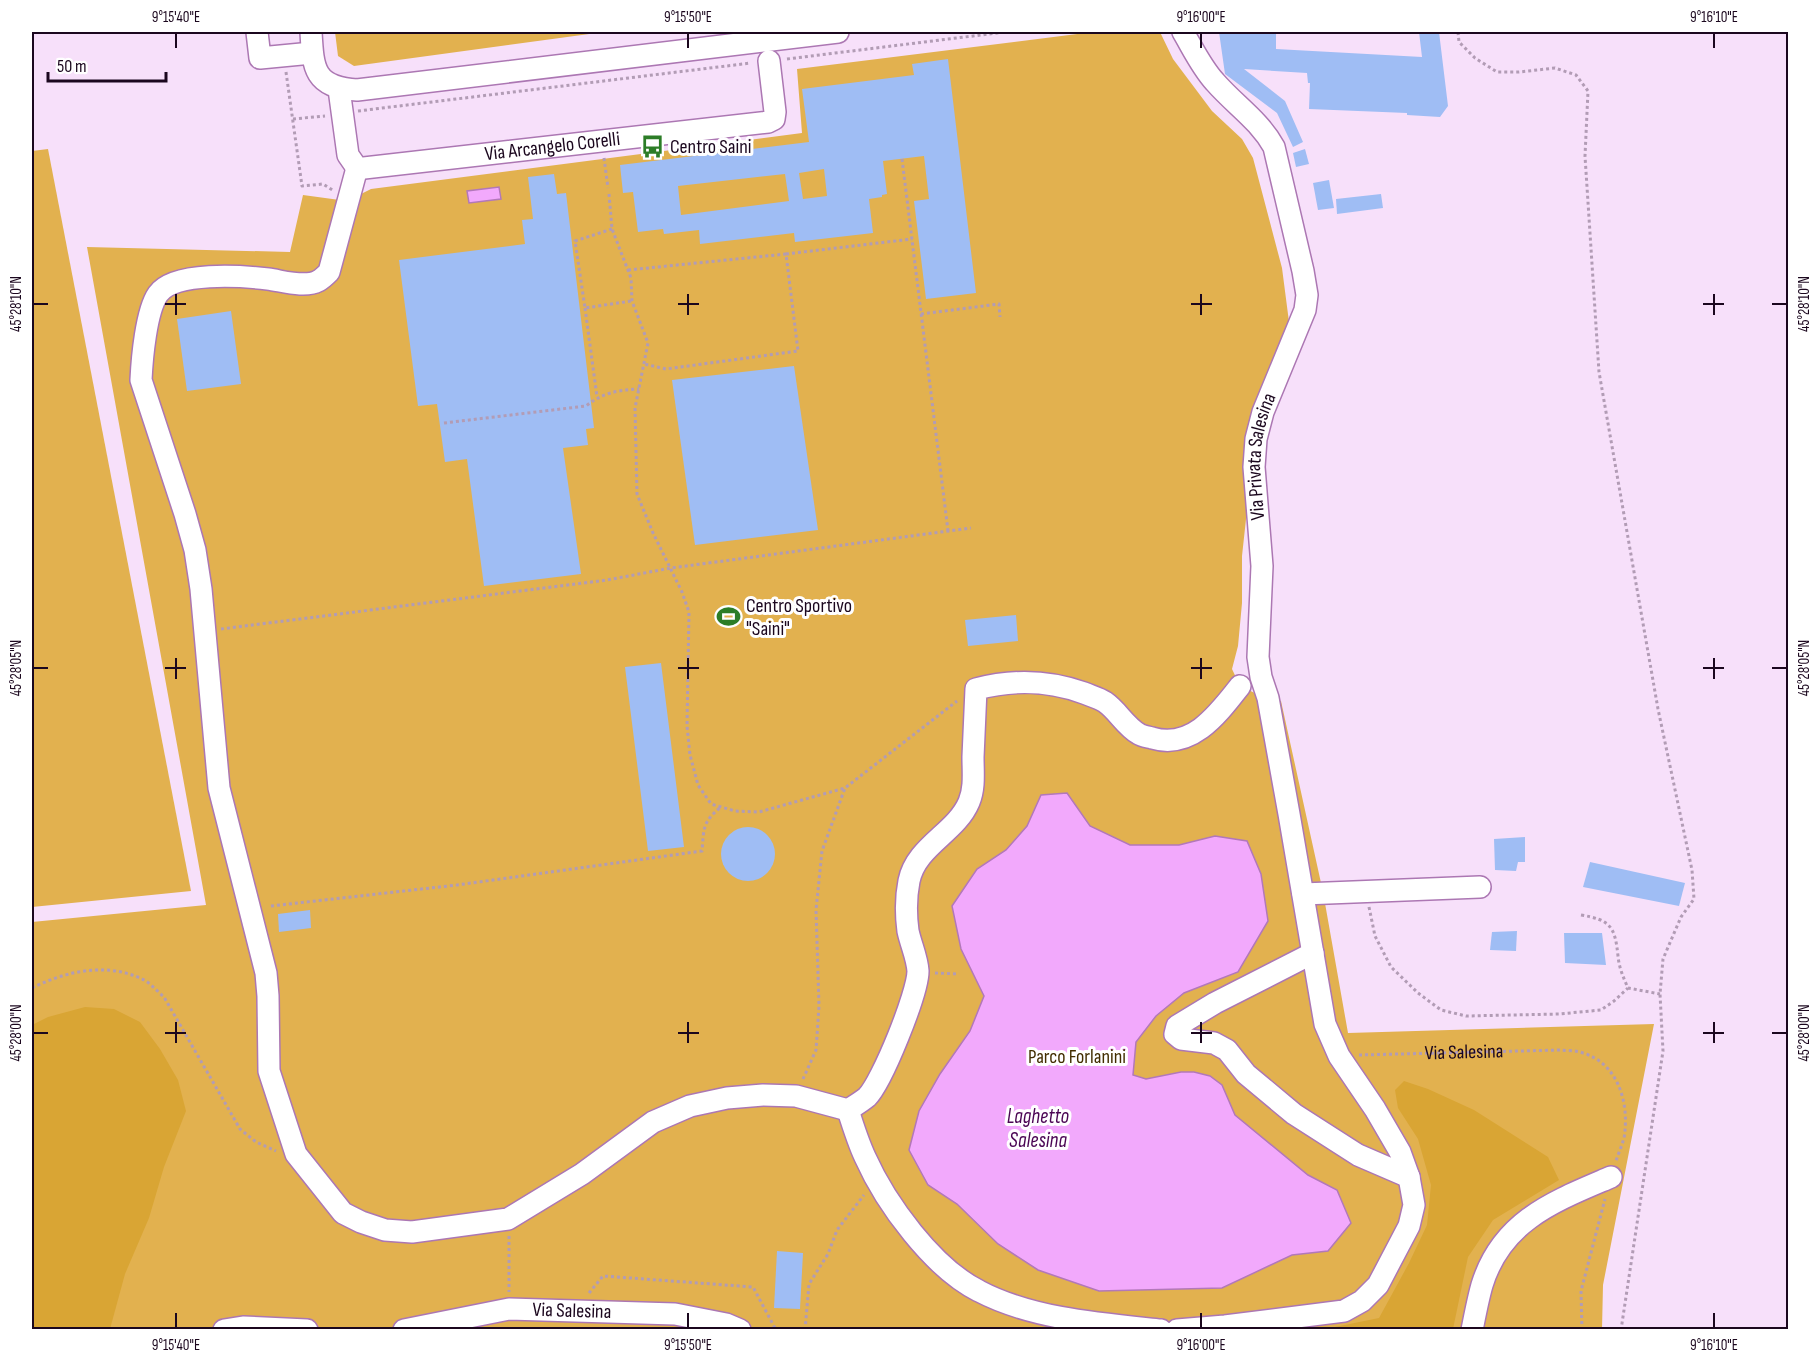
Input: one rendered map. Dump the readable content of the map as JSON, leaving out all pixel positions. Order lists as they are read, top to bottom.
{
  "streets": {
    "street": ["Via Arcangelo Corelli", "Via Privata Salesina", "Via Salesina"]
  },
  "water": ["Laghetto Salesina"],
  "parks": ["Parco Forlanini"],
  "places": {
    "bus stop": ["Centro Saini"],
    "sports": ["Centro Sportivo \"Saini\""]
  },
  "scale_bar": "50 m",
  "coordinates": [
    "9°15'40\"E",
    "9°15'50\"E",
    "9°16'00\"E",
    "9°16'10\"E",
    "45°28'10\"N",
    "45°28'05\"N",
    "45°28'00\"N"
  ]
}
